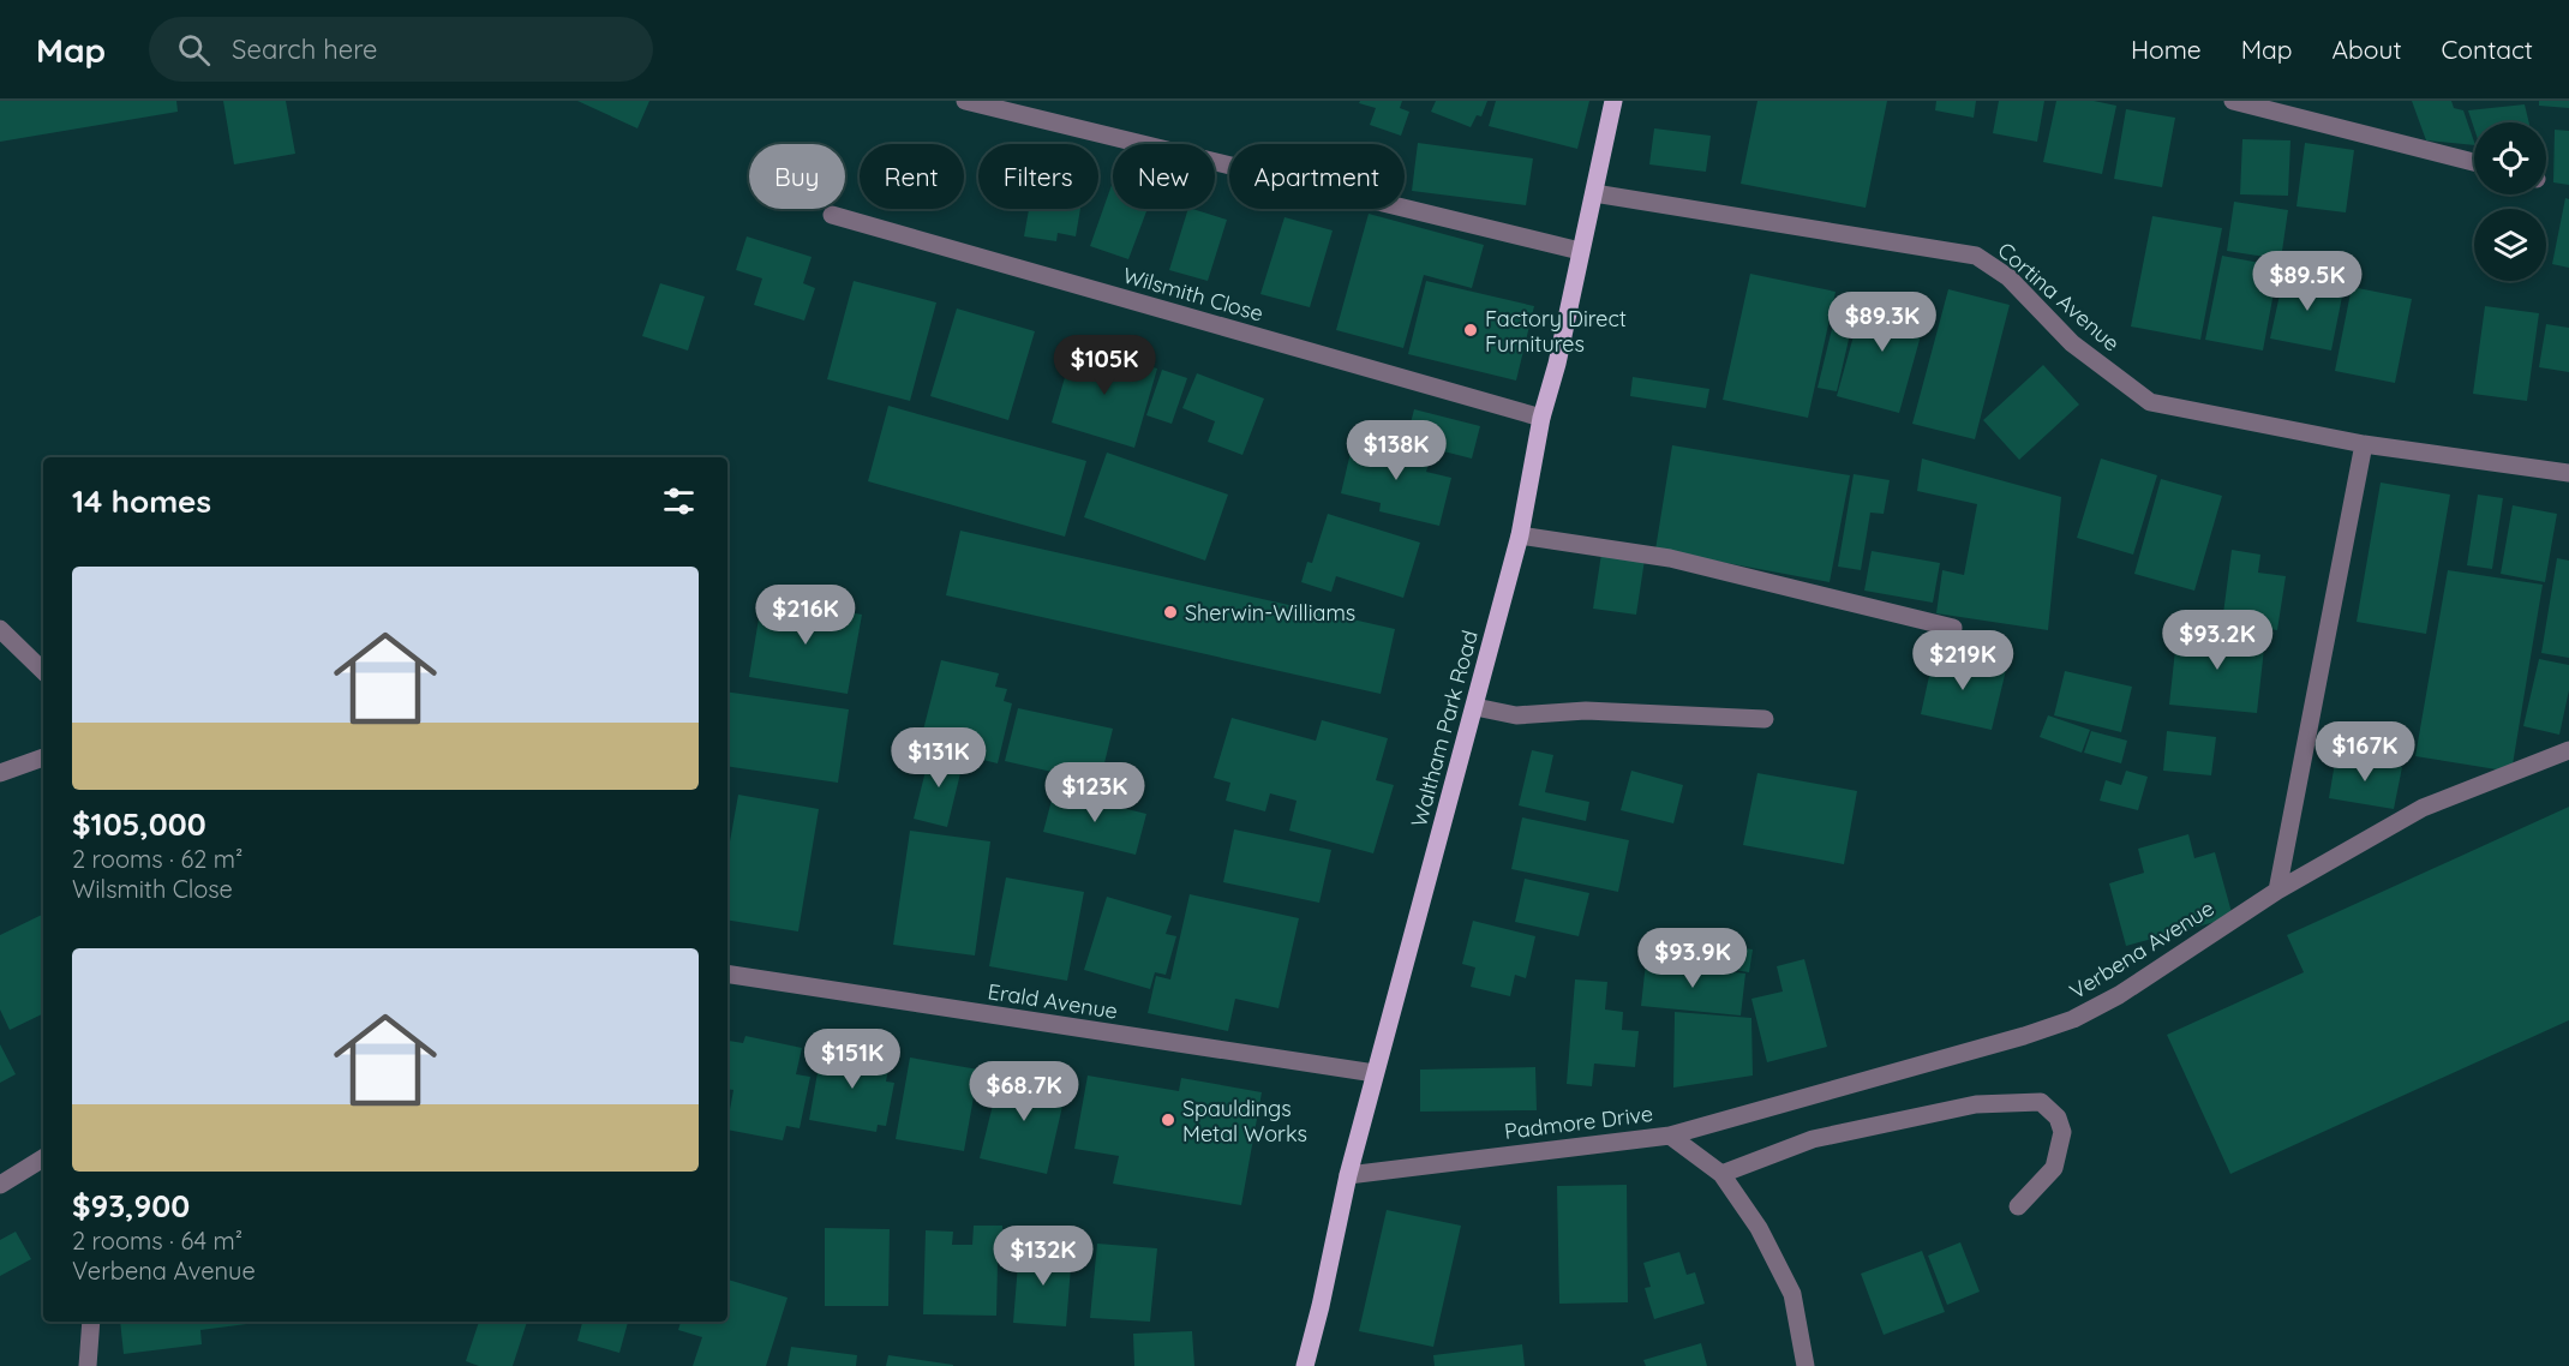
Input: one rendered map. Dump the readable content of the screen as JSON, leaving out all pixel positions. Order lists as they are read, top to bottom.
{
  "streets": {
    "main road": ["Waltham Park Road"],
    "street": [
      "Wilsmith Close",
      "Cortina Avenue",
      "Verbena Avenue",
      "Erald Avenue",
      "Padmore Drive"
    ]
  },
  "crossings": [
    ["Wilsmith Close", "Waltham Park Road"],
    ["Cortina Avenue", "Waltham Park Road"],
    ["Waltham Park Road", "Erald Avenue"],
    ["Waltham Park Road", "Padmore Drive"],
    ["Verbena Avenue", "Padmore Drive"]
  ],
  "places": ["Factory Direct Furnitures", "Sherwin-Williams", "Spauldings Metal Works"],
  "page": {
    "header": "Map",
    "search": "Search here",
    "nav": [
      "Home",
      "Map",
      "About",
      "Contact"
    ],
    "chip": [
      "Buy",
      "Rent",
      "Filters",
      "New",
      "Apartment"
    ],
    "price": [
      "$89.5K",
      "$89.3K",
      "$105K",
      "$138K",
      "$216K",
      "$93.2K",
      "$219K",
      "$167K",
      "$131K",
      "$123K",
      "$93.9K",
      "$151K",
      "$68.7K",
      "$132K"
    ],
    "heading": "14 homes",
    "list": [
      {
        "name": "$105,000",
        "note": "2 rooms · 62 m² · Wilsmith Close"
      },
      {
        "name": "$93,900",
        "note": "2 rooms · 64 m² · Verbena Avenue"
      }
    ]
  }
}
